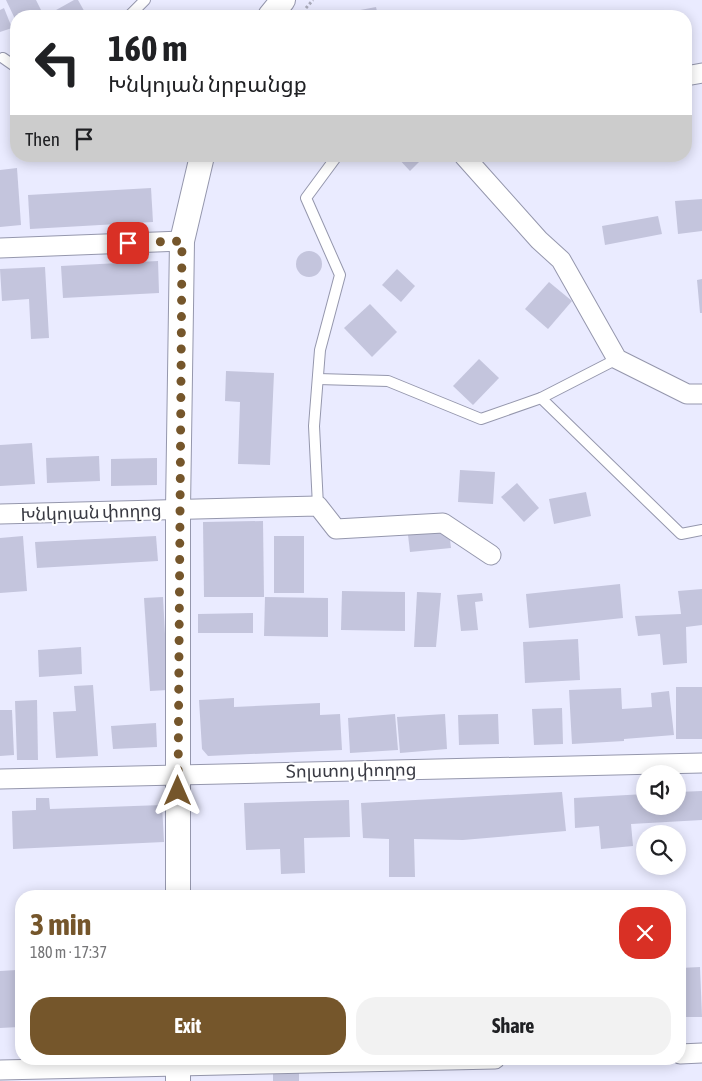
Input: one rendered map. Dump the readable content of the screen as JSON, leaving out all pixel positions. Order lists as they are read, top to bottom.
{
  "streets": {
    "street": ["Խնկոյան փողոց", "Տոլստոյ փողոց"]
  },
  "page": {
    "turn": ["160 m", "Խնկոյան նրբանցք"],
    "then": "Then",
    "heading": ["3 min", "180 m · 17:37"],
    "buttons": ["Exit", "Share"]
  }
}
